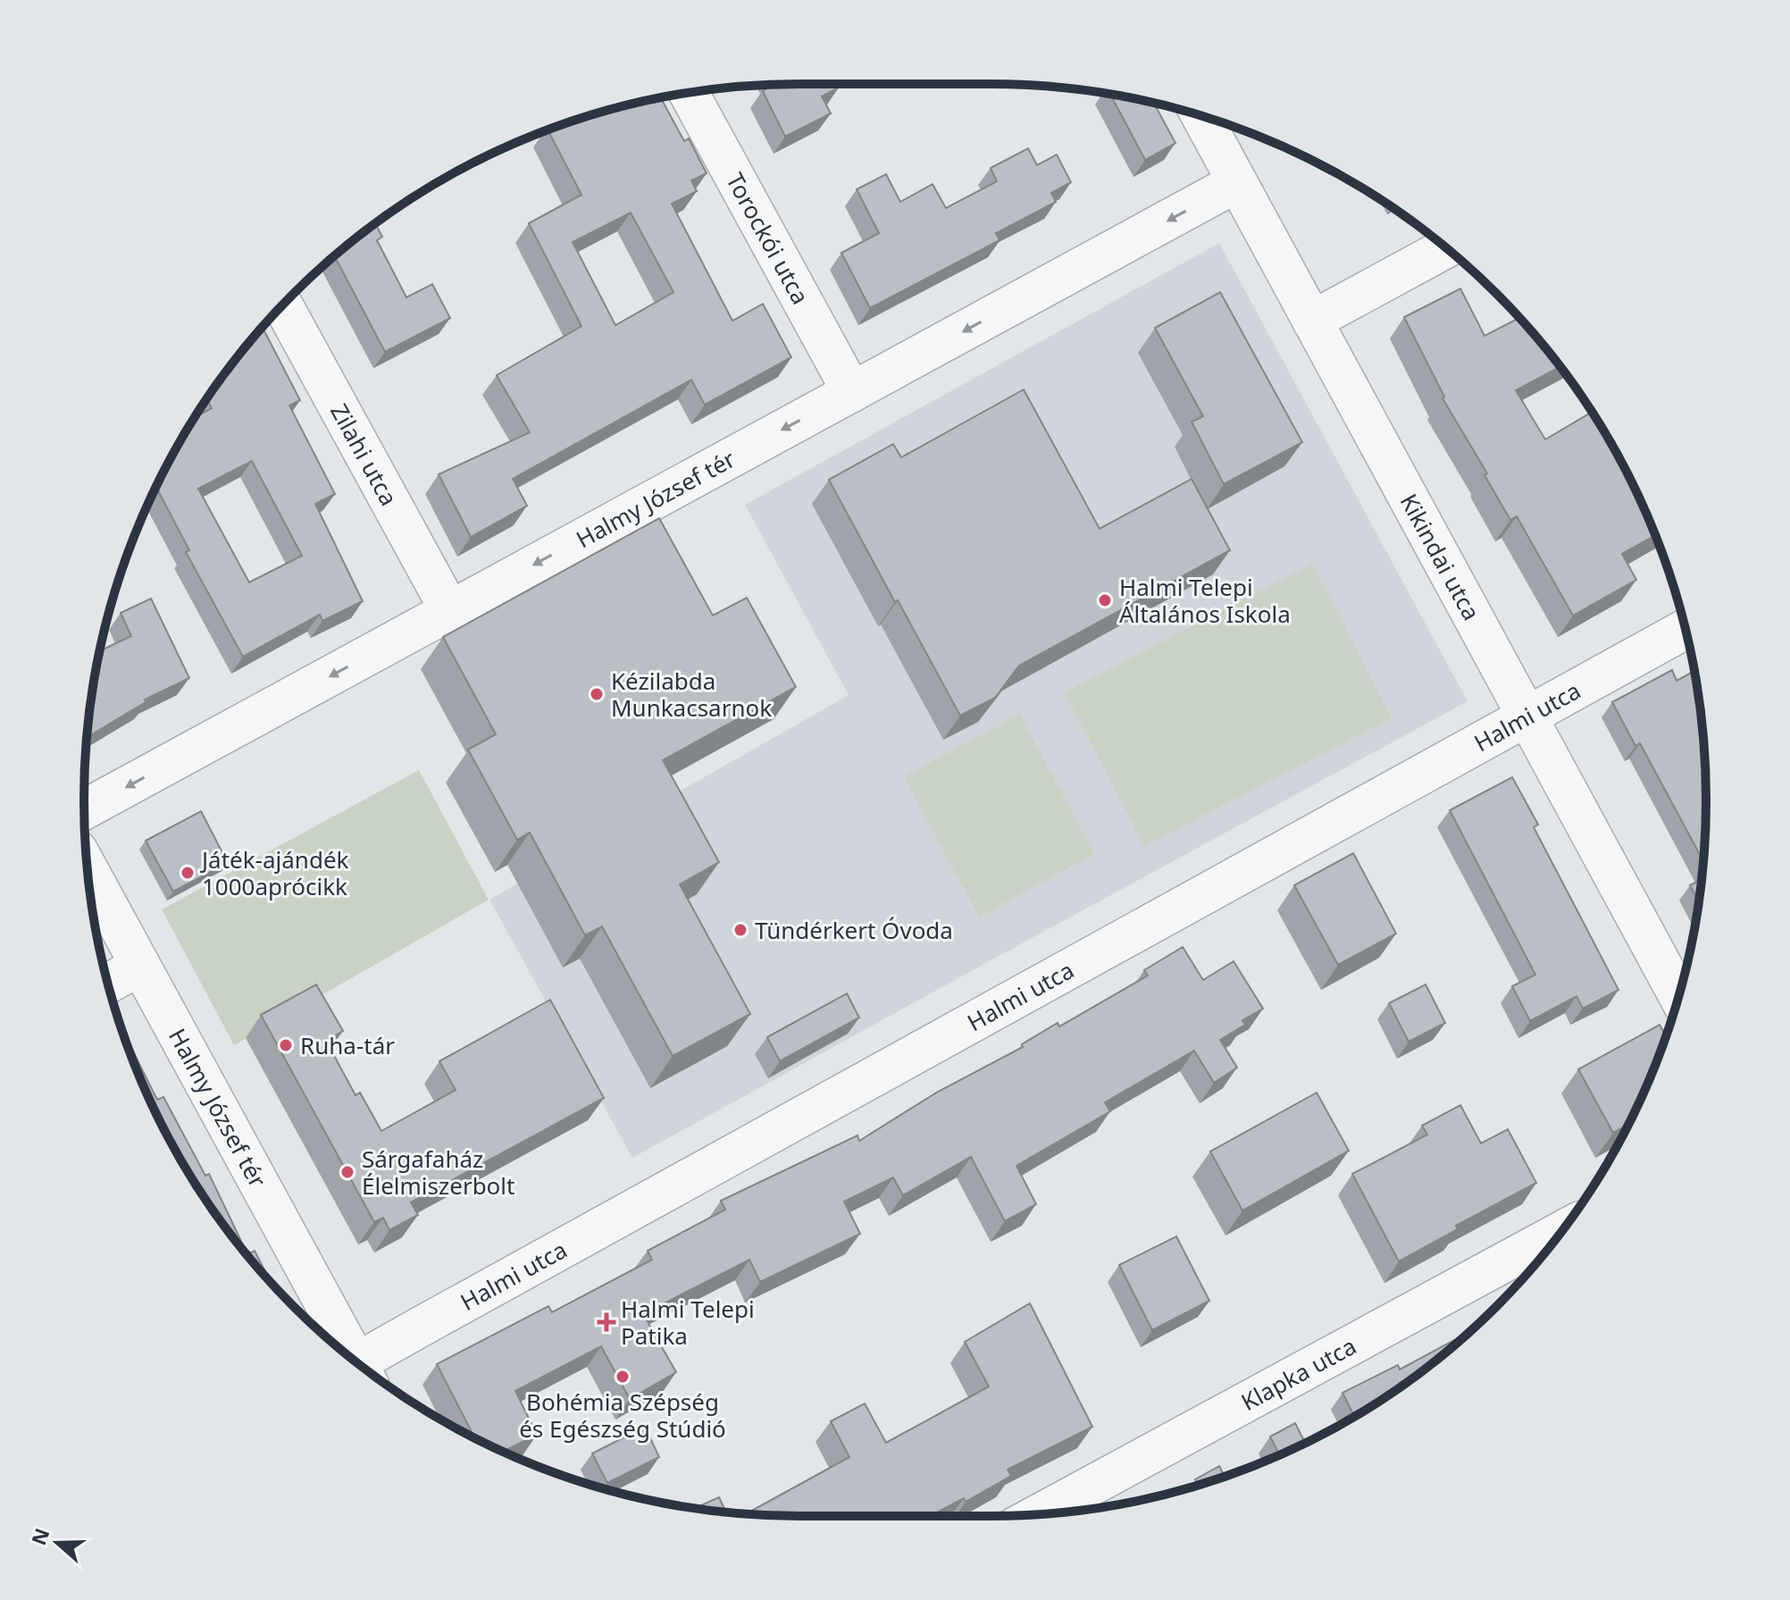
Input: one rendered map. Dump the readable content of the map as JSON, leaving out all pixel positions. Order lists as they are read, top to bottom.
{
  "streets": {
    "street": [
      "Torockói utca",
      "Zilahi utca",
      "Halmy József tér",
      "Kikindai utca",
      "Halmi utca",
      "Klapka utca"
    ]
  },
  "crossings": [
    ["Torockói utca", "Halmy József tér"],
    ["Zilahi utca", "Halmy József tér"],
    ["Halmy József tér", "Kikindai utca"],
    ["Kikindai utca", "Halmi utca"]
  ],
  "one_way": ["Halmy József tér"],
  "places": {
    "other": [
      "Halmi Telepi Általános Iskola",
      "Kézilabda Munkacsarnok",
      "Játék-ajándék 1000aprócikk",
      "Tündérkert Óvoda",
      "Ruha-tár",
      "Sárgafaház Élelmiszerbolt",
      "Bohémia Szépség és Egészség Stúdió"
    ],
    "health": ["Halmi Telepi Patika"]
  },
  "north": "left"
}
